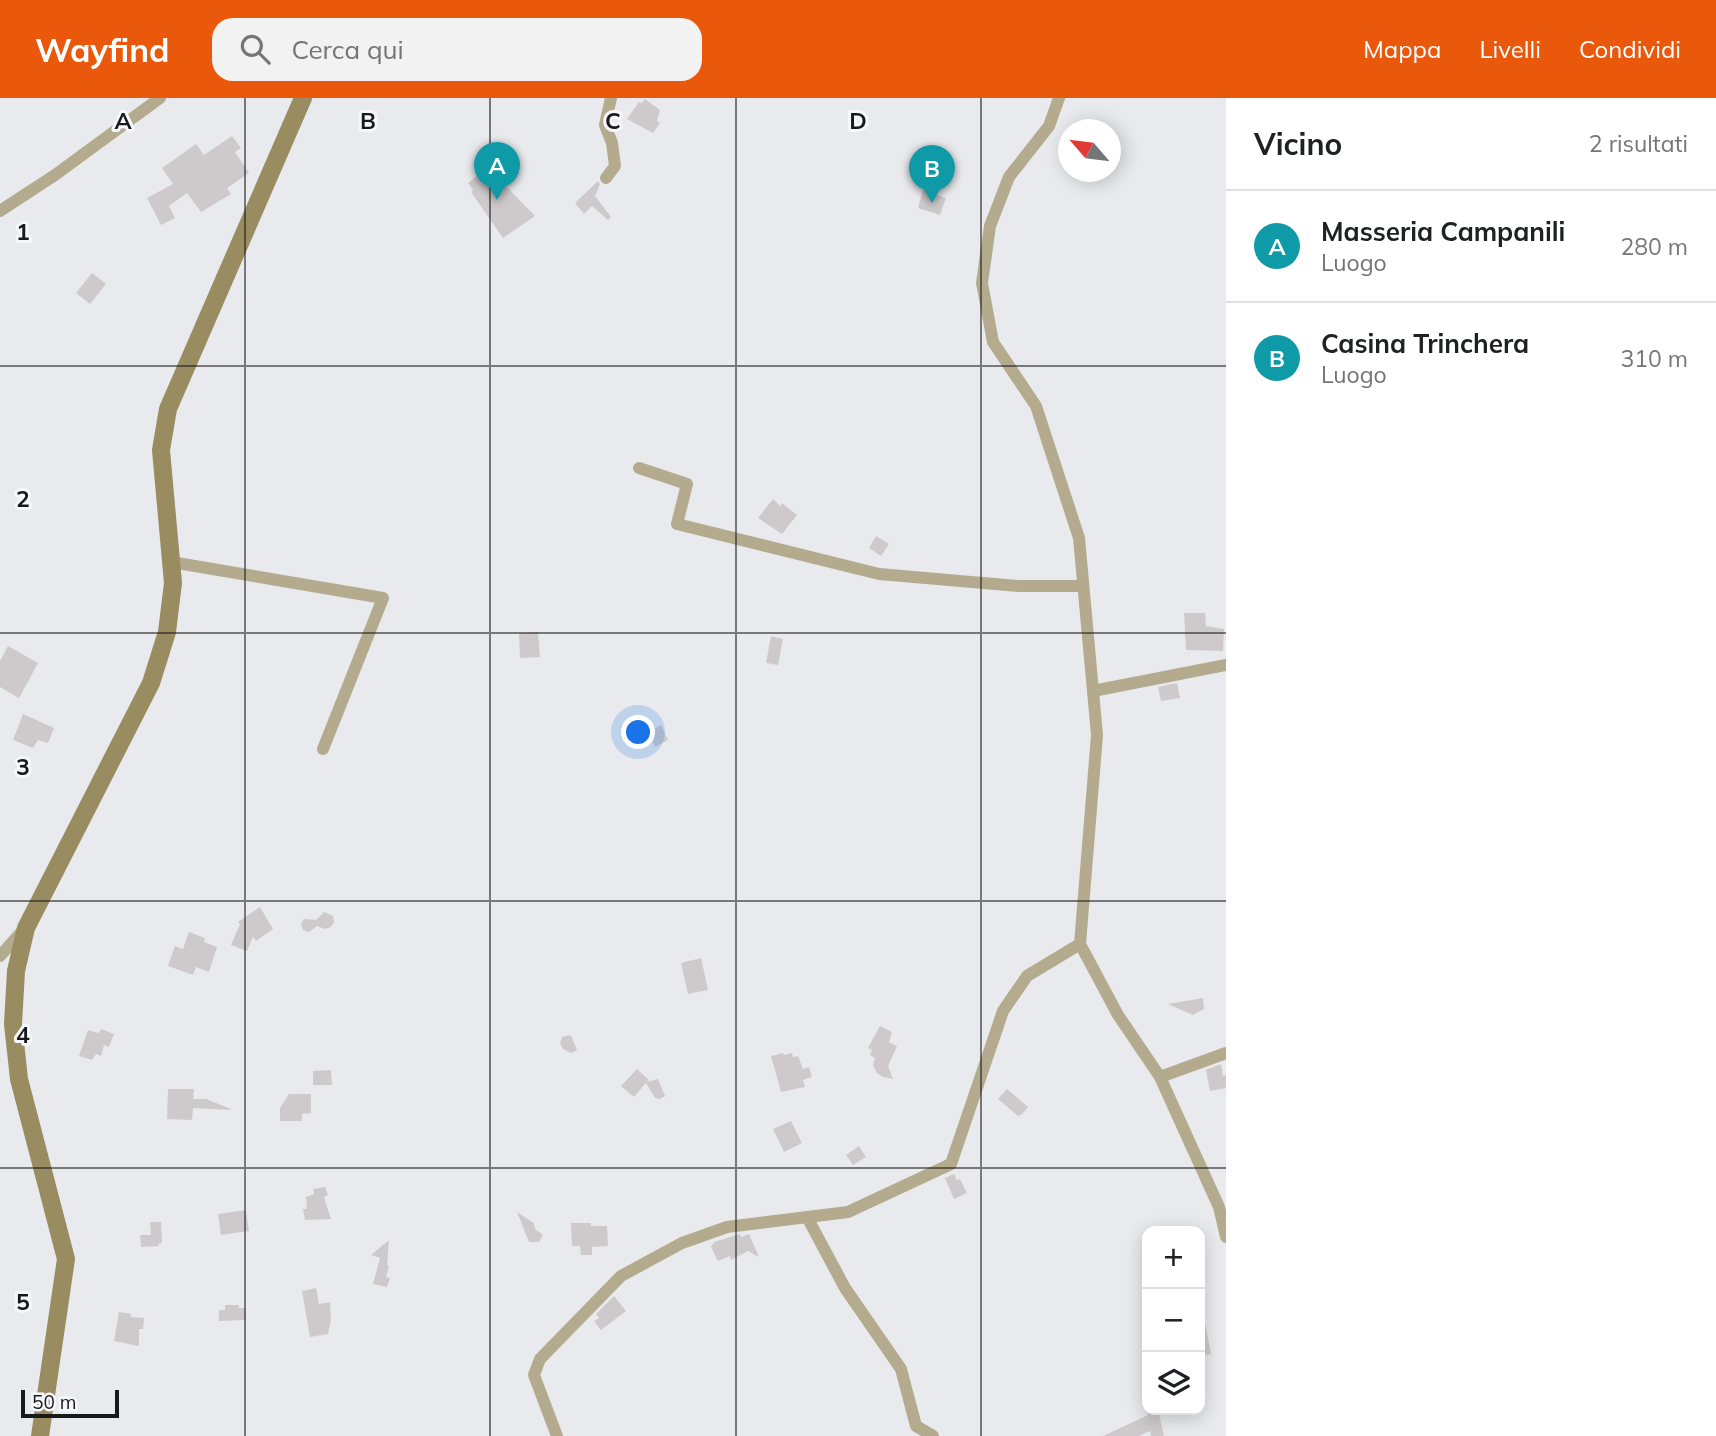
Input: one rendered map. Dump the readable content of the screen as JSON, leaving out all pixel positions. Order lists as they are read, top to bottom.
{
  "scale_bar": "50 m",
  "north": "top left",
  "page": {
    "header": "Wayfind",
    "search": "Cerca qui",
    "nav": ["Mappa", "Livelli", "Condividi"],
    "heading": ["Vicino", "2 risultati"],
    "pins": ["A", "B"],
    "list": [
      {
        "mark": "A",
        "name": "Masseria Campanili",
        "note": "Luogo",
        "value": "280 m"
      },
      {
        "mark": "B",
        "name": "Casina Trinchera",
        "note": "Luogo",
        "value": "310 m"
      }
    ],
    "map_buttons": ["+", "−"],
    "scale": "50 m"
  },
  "grid": {
    "columns": [
      "A",
      "B",
      "C",
      "D"
    ],
    "rows": [
      "1",
      "2",
      "3",
      "4",
      "5"
    ]
  }
}
